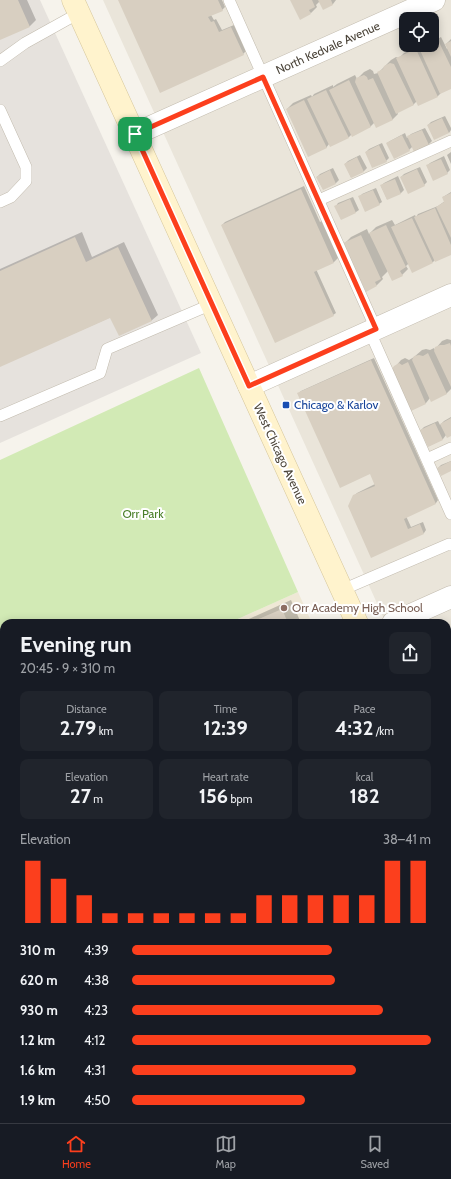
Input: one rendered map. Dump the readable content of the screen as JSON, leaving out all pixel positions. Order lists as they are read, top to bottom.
{
  "streets": {
    "main road": ["West Chicago Avenue"],
    "street": ["North Kedvale Avenue"]
  },
  "crossings": [
    ["North Kedvale Avenue", "West Chicago Avenue"]
  ],
  "parks": ["Orr Park"],
  "places": {
    "transit": ["Chicago & Karlov"],
    "other": ["Orr Academy High School"]
  },
  "page": {
    "heading": ["Evening run", "20:45 · 9 × 310 m"],
    "stats": [
      ["Distance", "2.79 km"],
      ["Time", "12:39"],
      ["Pace", "4:32 /km"],
      ["Elevation", "27 m"],
      ["Heart rate", "156 bpm"],
      ["kcal", "182"]
    ],
    "chart": ["Elevation", "38–41 m"],
    "list": [
      {
        "name": "310 m",
        "note": "4:39"
      },
      {
        "name": "620 m",
        "note": "4:38"
      },
      {
        "name": "930 m",
        "note": "4:23"
      },
      {
        "name": "1.2 km",
        "note": "4:12"
      },
      {
        "name": "1.6 km",
        "note": "4:31"
      },
      {
        "name": "1.9 km",
        "note": "4:50"
      }
    ],
    "tabs": ["Home", "Map", "Saved"]
  }
}
